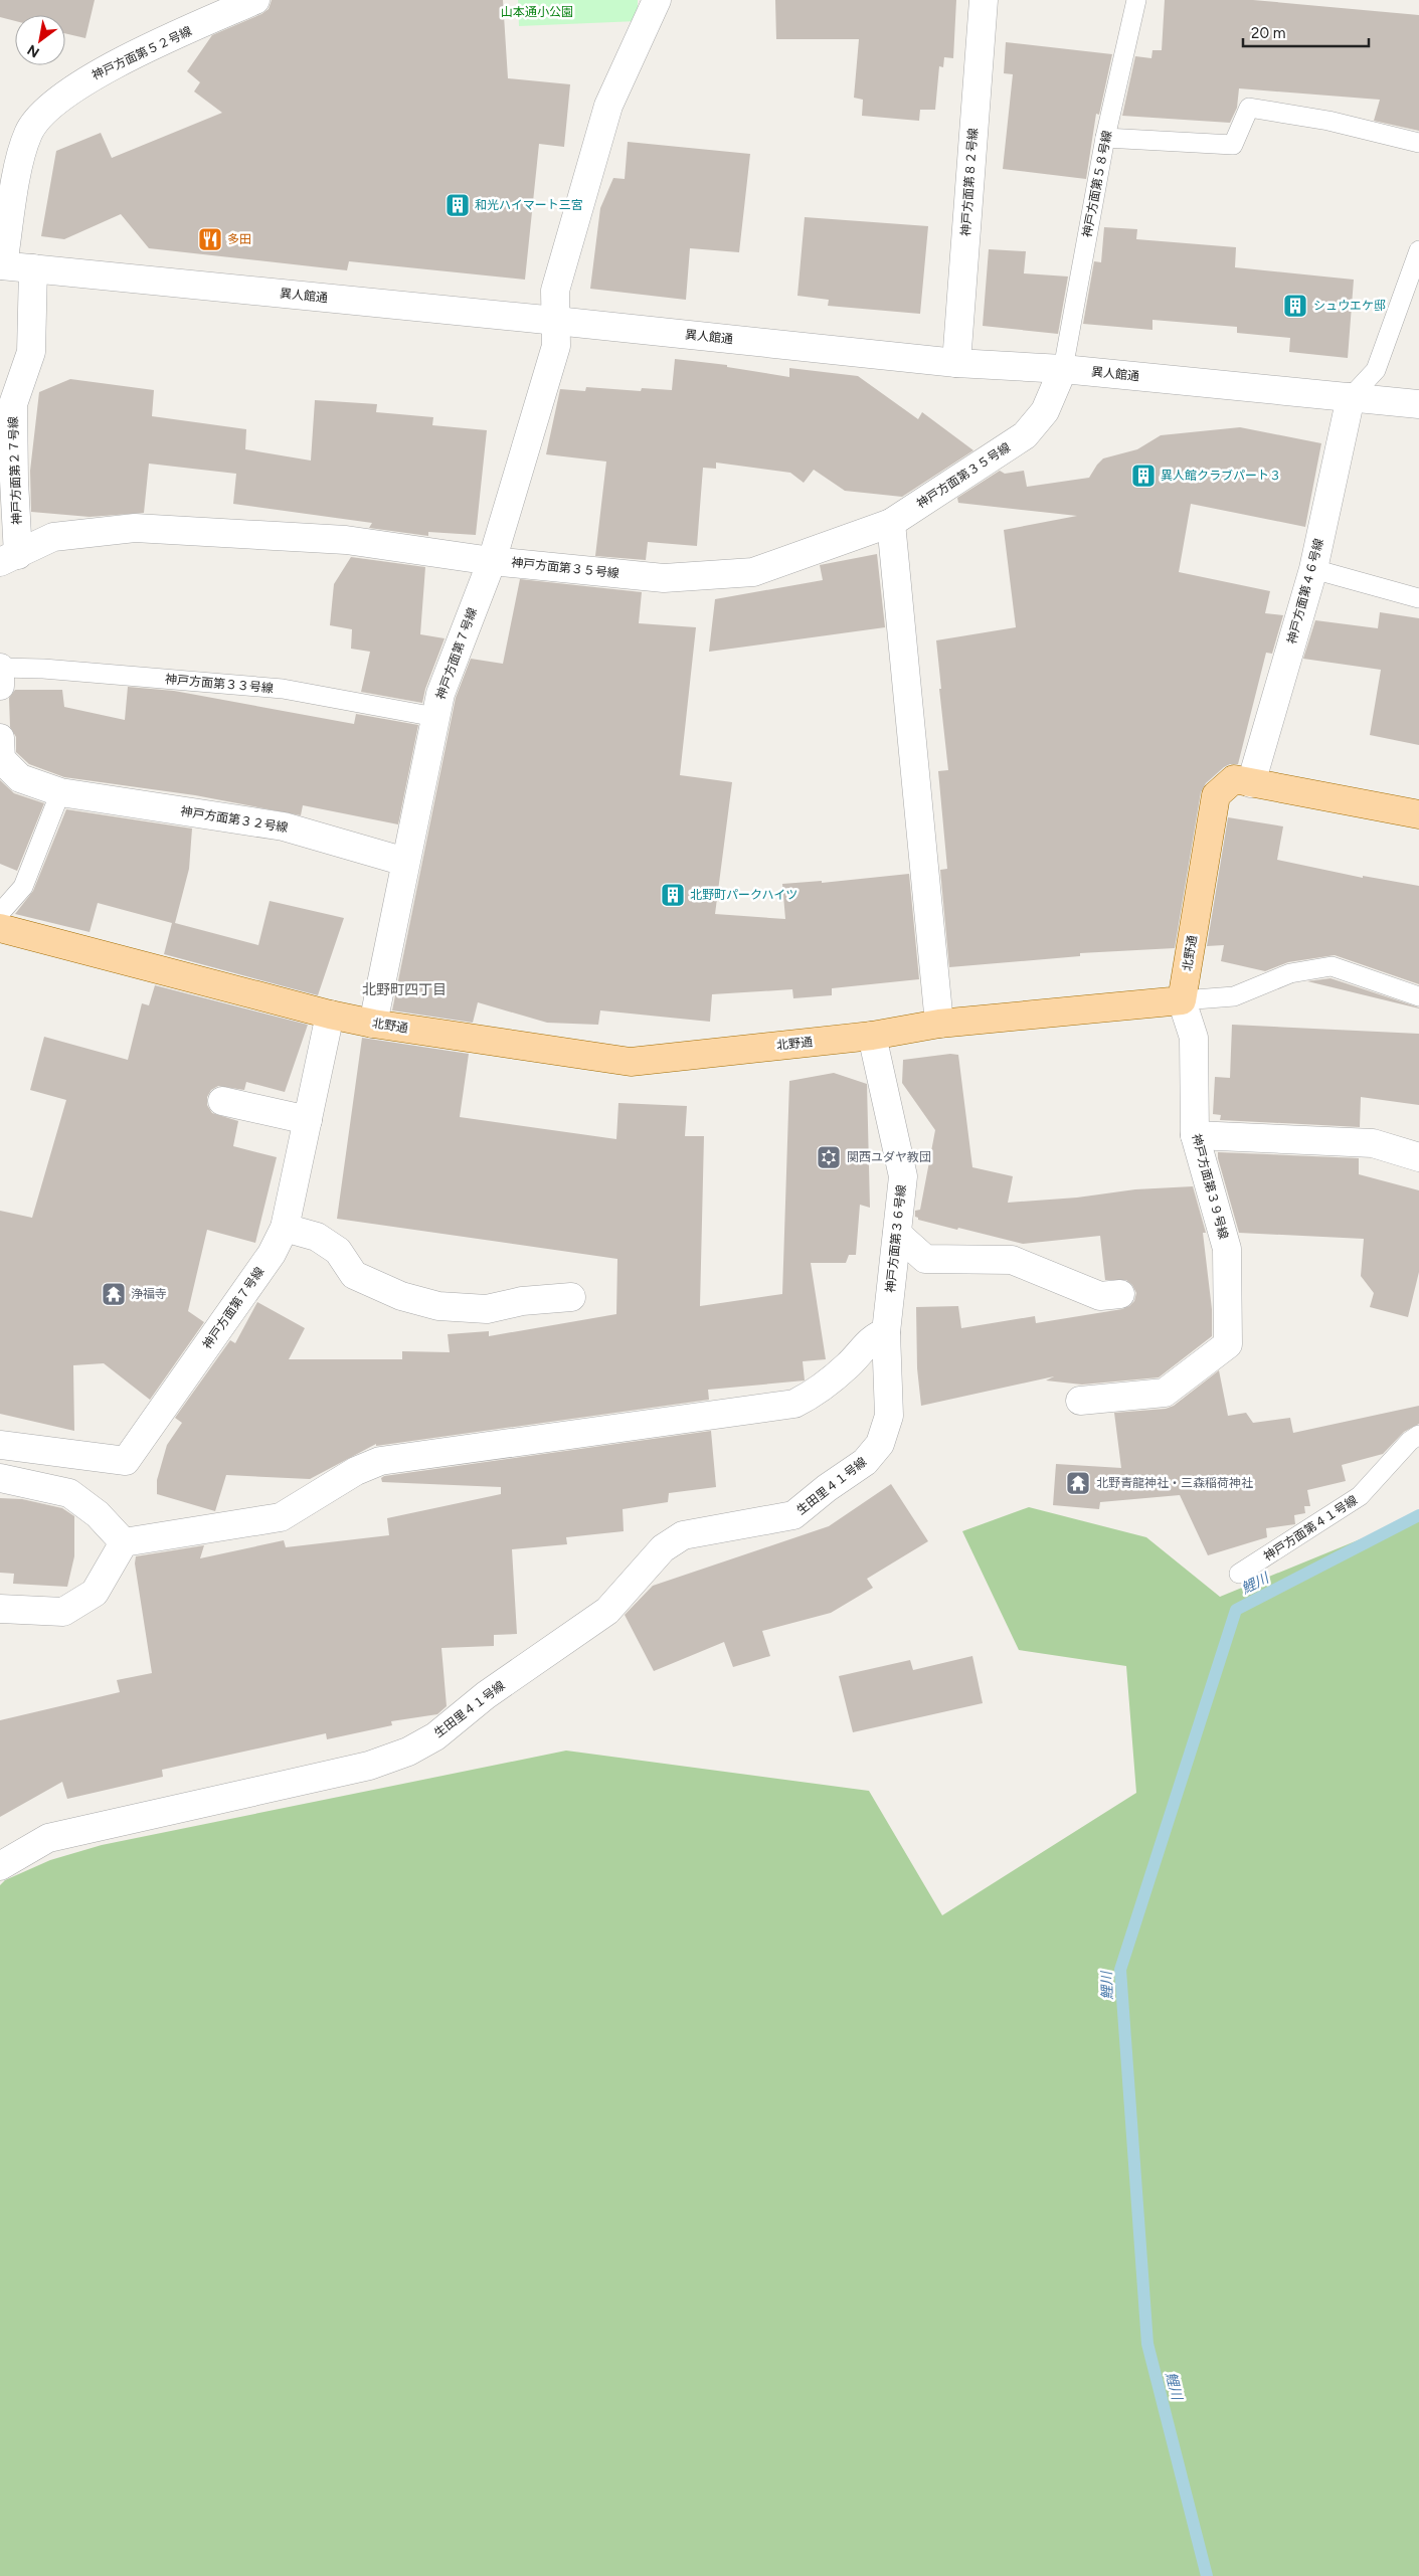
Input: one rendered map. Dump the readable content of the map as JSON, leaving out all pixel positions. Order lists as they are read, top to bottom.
{
  "streets": {
    "main road": ["北野通"],
    "street": [
      "神戸方面第５２号線",
      "神戸方面第８２号線",
      "異人館通",
      "神戸方面第２７号線",
      "神戸方面第３５号線",
      "神戸方面第４６号線",
      "神戸方面第７号線",
      "神戸方面第３２号線",
      "神戸方面第３９号線",
      "神戸方面第３６号線",
      "生田里４１号線"
    ],
    "lane": ["神戸方面第５８号線", "神戸方面第３３号線", "神戸方面第４１号線"]
  },
  "crossings": [
    ["神戸方面第５２号線", "異人館通"],
    ["神戸方面第８２号線", "異人館通"],
    ["神戸方面第５８号線", "異人館通"],
    ["神戸方面第５８号線", "神戸方面第３５号線"],
    ["異人館通", "神戸方面第２７号線"],
    ["異人館通", "神戸方面第３５号線"],
    ["異人館通", "神戸方面第４６号線"],
    ["異人館通", "神戸方面第７号線"],
    ["神戸方面第２７号線", "神戸方面第３５号線"],
    ["神戸方面第３５号線", "神戸方面第７号線"],
    ["神戸方面第４６号線", "北野通"],
    ["神戸方面第７号線", "神戸方面第３３号線"],
    ["神戸方面第７号線", "神戸方面第３２号線"],
    ["神戸方面第７号線", "北野通"],
    ["北野通", "神戸方面第３９号線"],
    ["北野通", "神戸方面第３６号線"],
    ["神戸方面第３６号線", "生田里４１号線"]
  ],
  "districts": ["北野町四丁目"],
  "water": ["鯉川"],
  "parks": ["山本通小公園"],
  "places": {
    "building": [
      "和光ハイマート三宮",
      "シュウエケ邸",
      "異人館クラブパート３",
      "北野町パークハイツ"
    ],
    "restaurant": ["多田"],
    "synagogue": ["関西ユダヤ教団"],
    "temple": ["浄福寺", "北野青龍神社・三森稲荷神社"]
  },
  "scale_bar": "20 m",
  "north": "bottom left"
}
